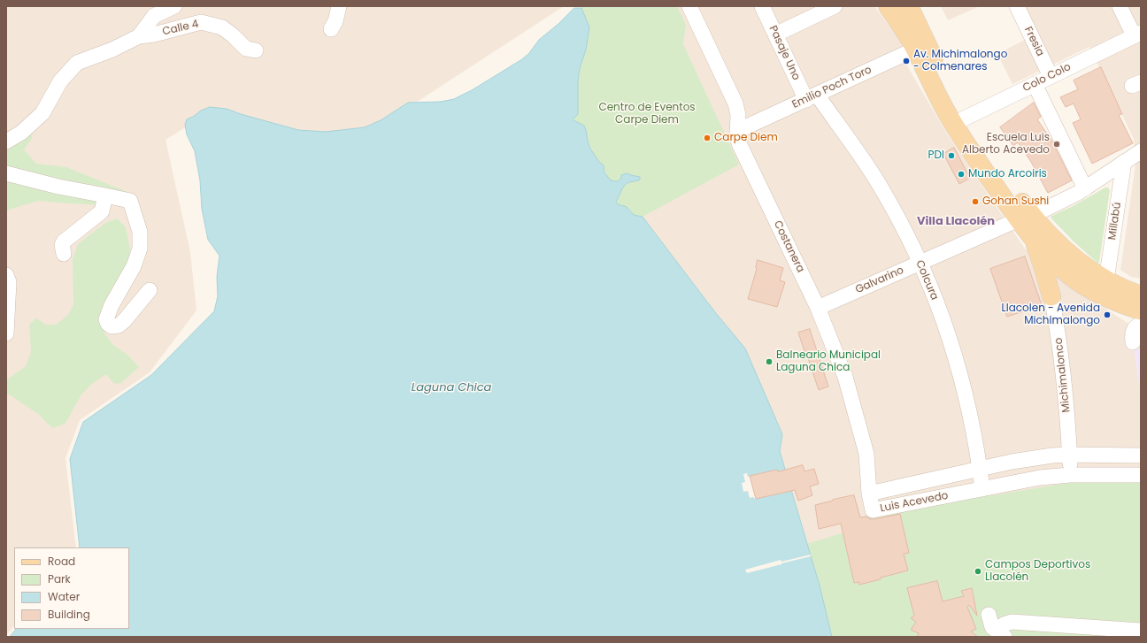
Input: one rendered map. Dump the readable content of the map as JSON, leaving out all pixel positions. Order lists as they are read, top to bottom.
{
  "streets": {
    "street": [
      "Calle 4",
      "Fresia",
      "Pasaje Uno",
      "Colo Colo",
      "Emilio Poch Toro",
      "Millabú",
      "Costanera",
      "Galvarino",
      "Colcura",
      "Michimalonco",
      "Luis Acevedo"
    ]
  },
  "crossings": [
    ["Fresia", "Colo Colo"],
    ["Pasaje Uno", "Emilio Poch Toro"],
    ["Pasaje Uno", "Colcura"],
    ["Emilio Poch Toro", "Costanera"],
    ["Emilio Poch Toro", "Colcura"],
    ["Millabú", "Galvarino"],
    ["Costanera", "Galvarino"],
    ["Costanera", "Luis Acevedo"],
    ["Galvarino", "Colcura"],
    ["Colcura", "Luis Acevedo"],
    ["Michimalonco", "Luis Acevedo"]
  ],
  "districts": ["Villa Llacolén"],
  "water": ["Laguna Chica"],
  "parks": ["Centro de Eventos Carpe Diem"],
  "places": [
    "Av. Michimalongo - Colmenares",
    "Carpe Diem",
    "Escuela Luis Alberto Acevedo",
    "PDI",
    "Mundo Arcoiris",
    "Gohan Sushi",
    "Llacolen - Avenida Michimalongo",
    "Balneario Municipal Laguna Chica",
    "Campos Deportivos Llacolén"
  ],
  "legend": [
    "Road",
    "Park",
    "Water",
    "Building"
  ]
}
